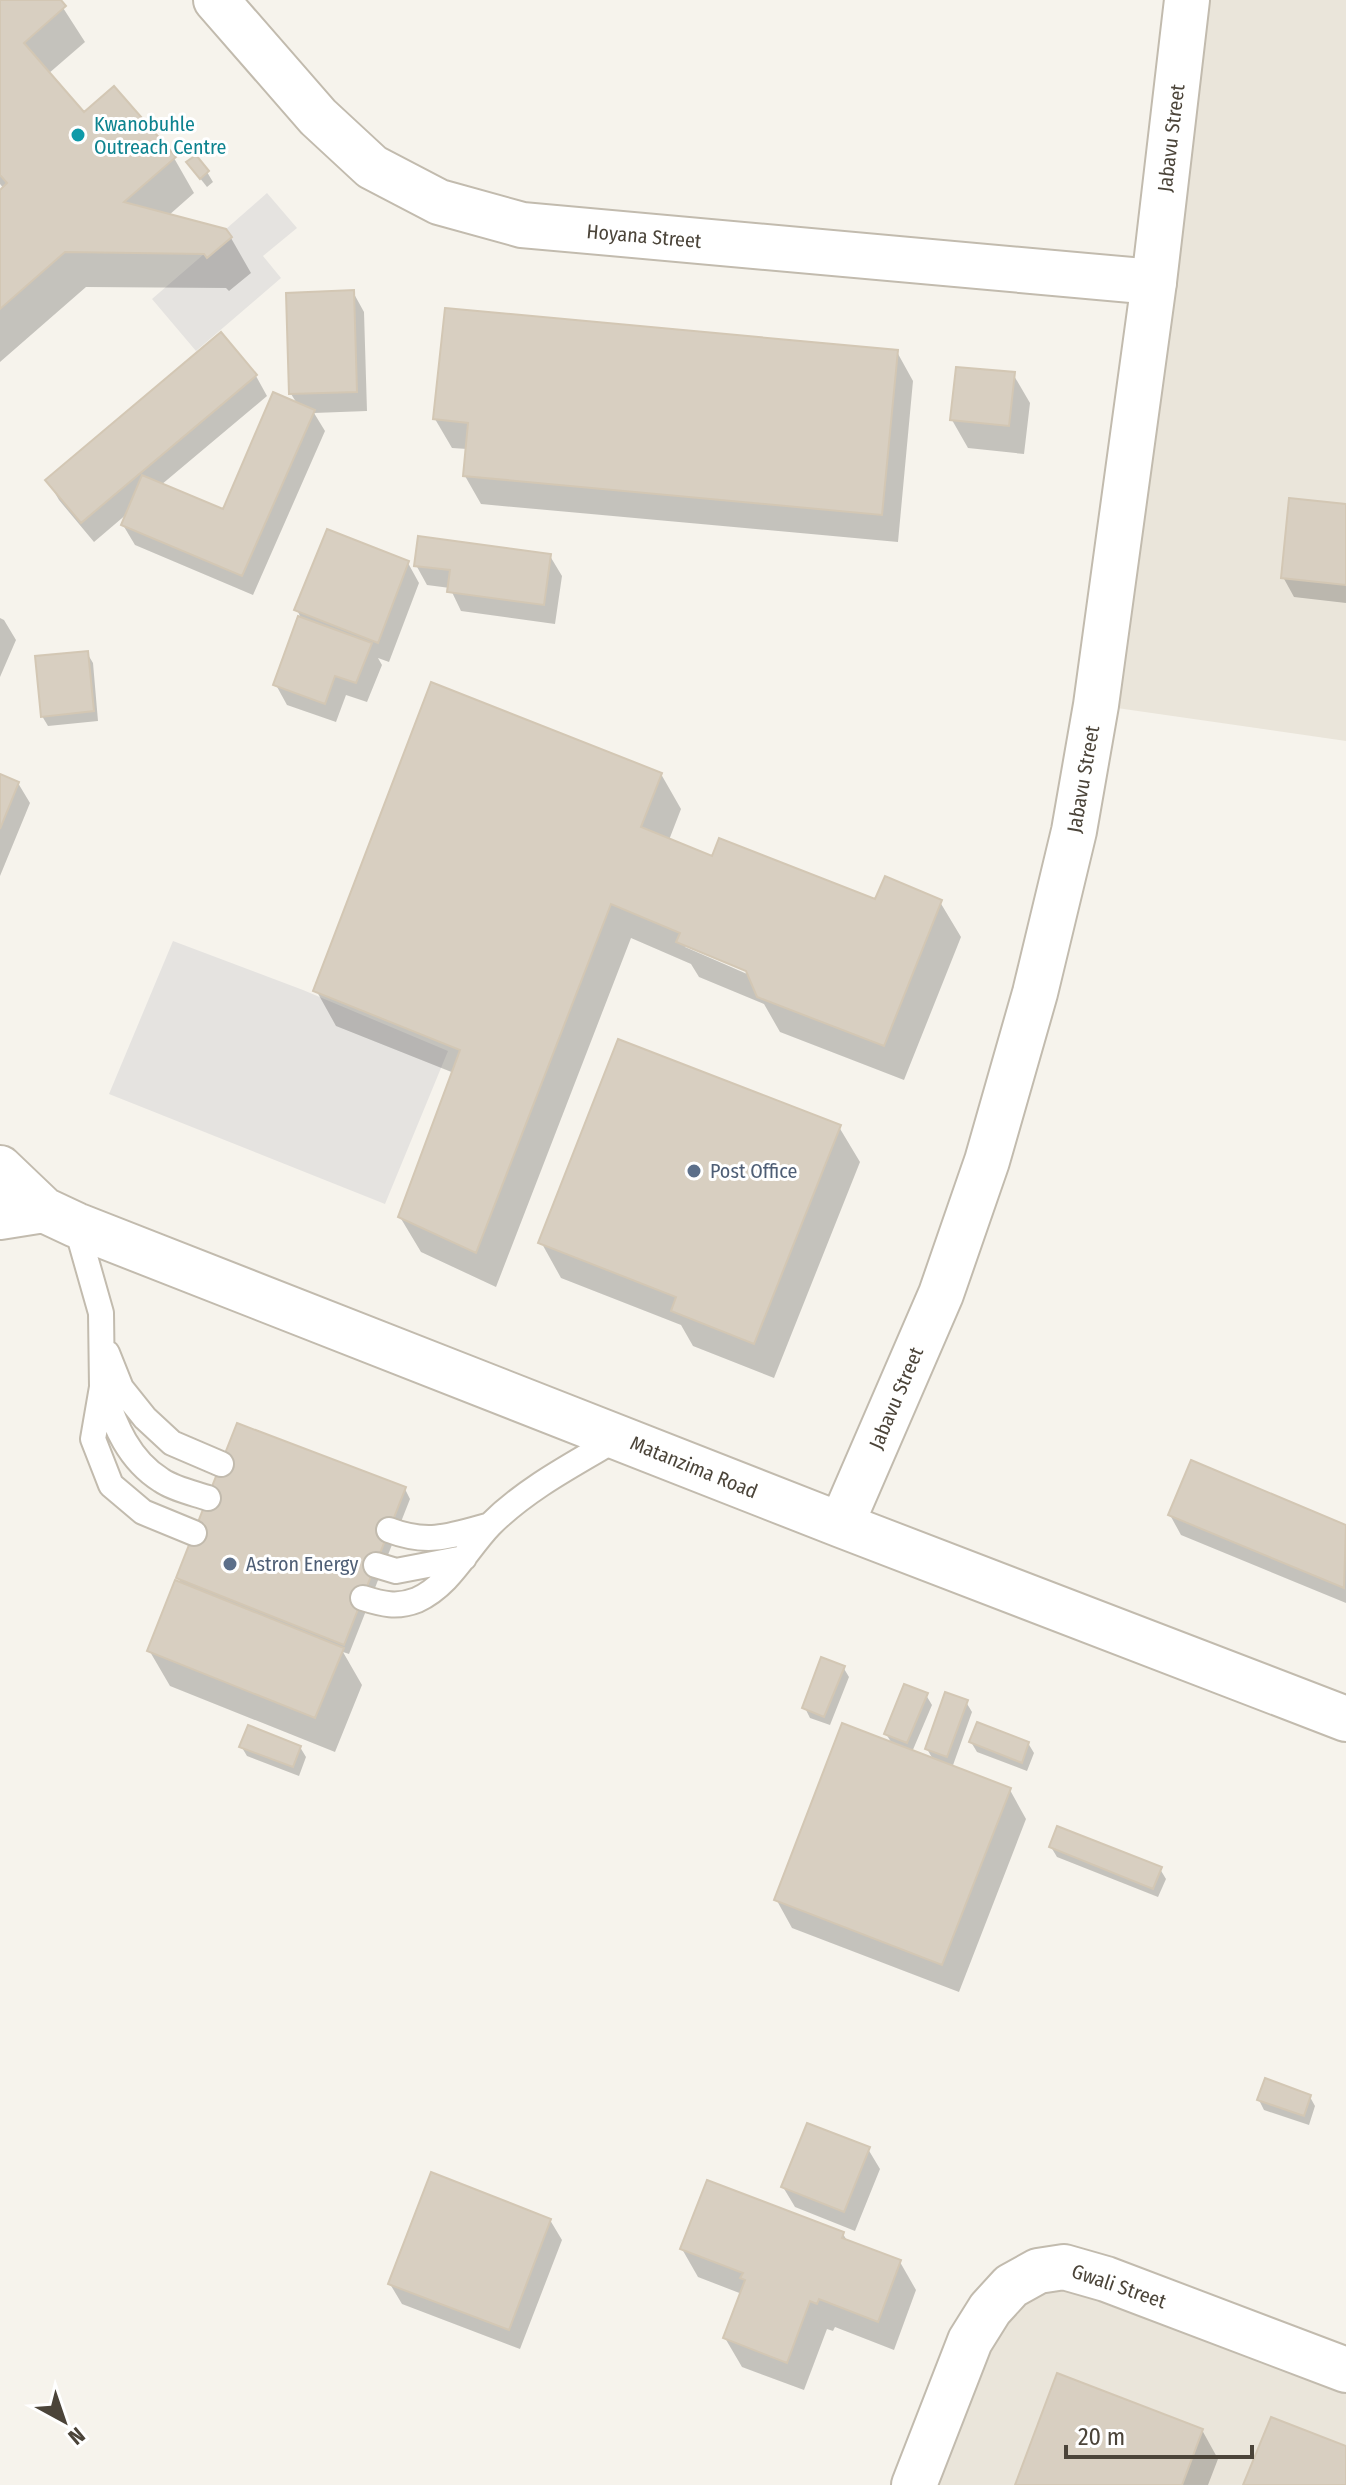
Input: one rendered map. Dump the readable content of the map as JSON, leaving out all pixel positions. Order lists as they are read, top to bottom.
{
  "streets": {
    "street": [
      "Jabavu Street",
      "Hoyana Street",
      "Matanzima Road",
      "Gwali Street"
    ]
  },
  "crossings": [
    ["Jabavu Street", "Hoyana Street"],
    ["Jabavu Street", "Matanzima Road"]
  ],
  "places": ["Kwanobuhle Outreach Centre", "Post Office", "Astron Energy"],
  "scale_bar": "20 m",
  "north": "bottom right"
}
